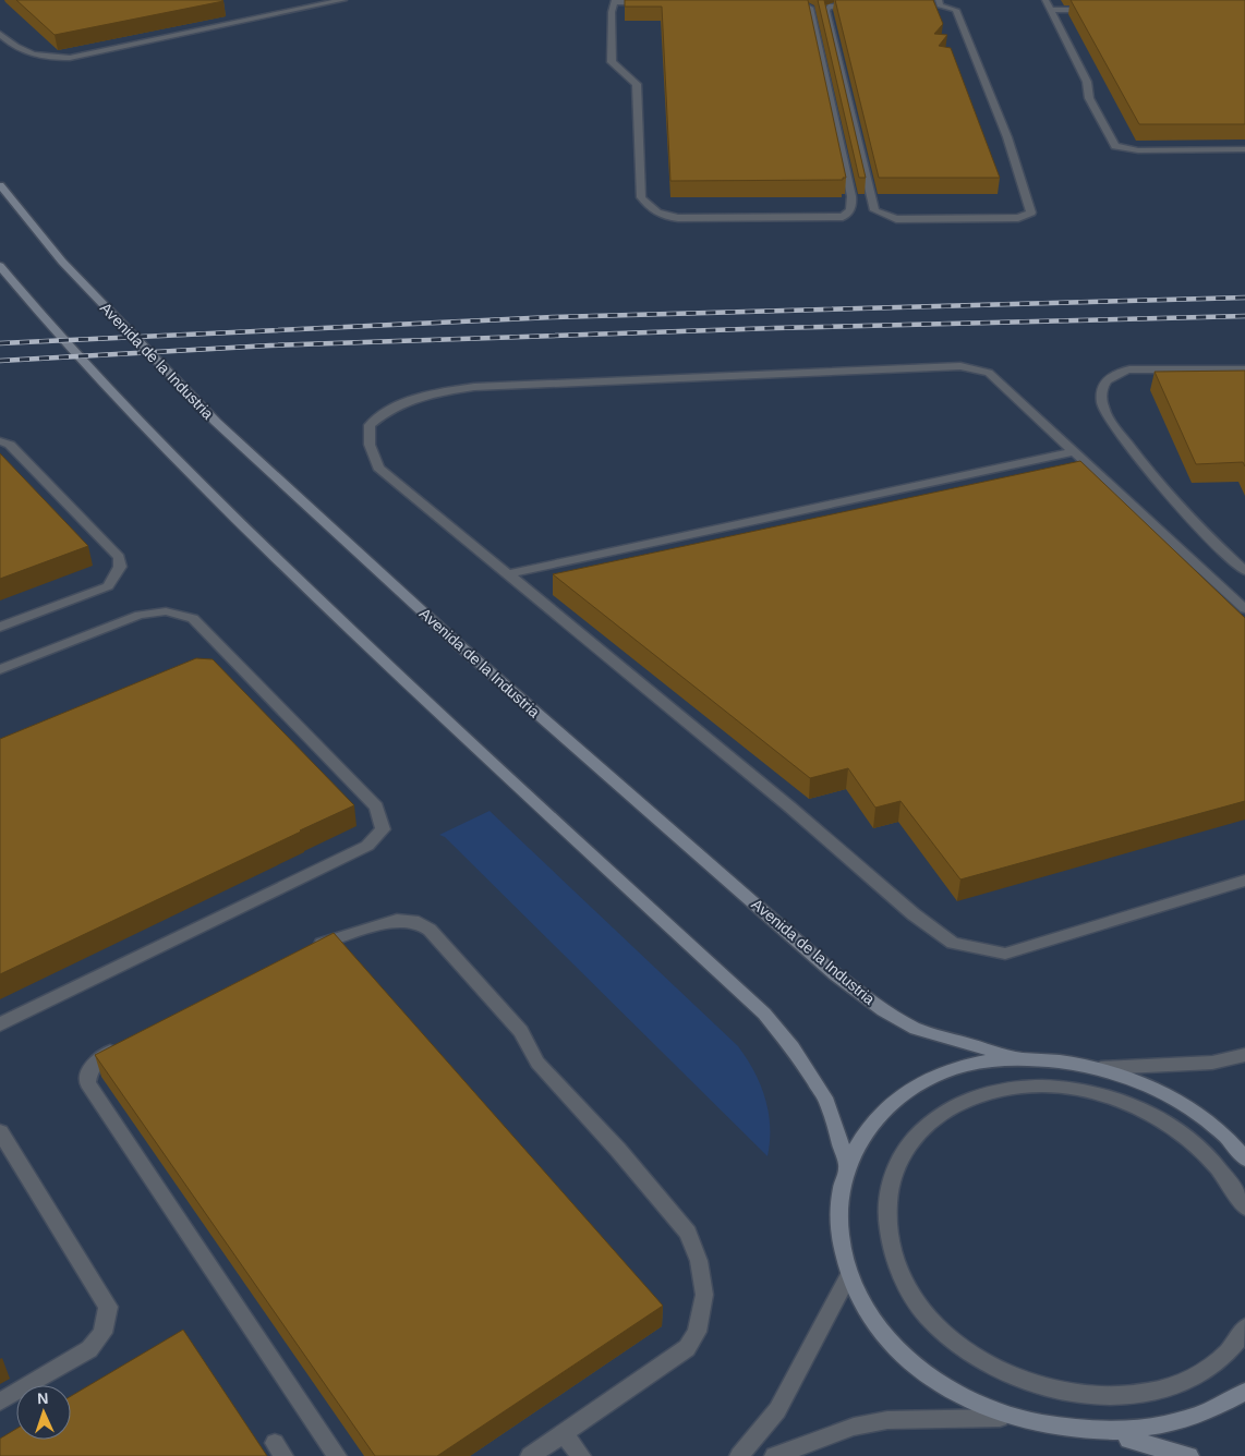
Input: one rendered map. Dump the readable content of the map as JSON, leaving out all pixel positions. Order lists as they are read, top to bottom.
{
  "streets": {
    "main road": ["Avenida de la Industria"]
  },
  "north": "top"
}
